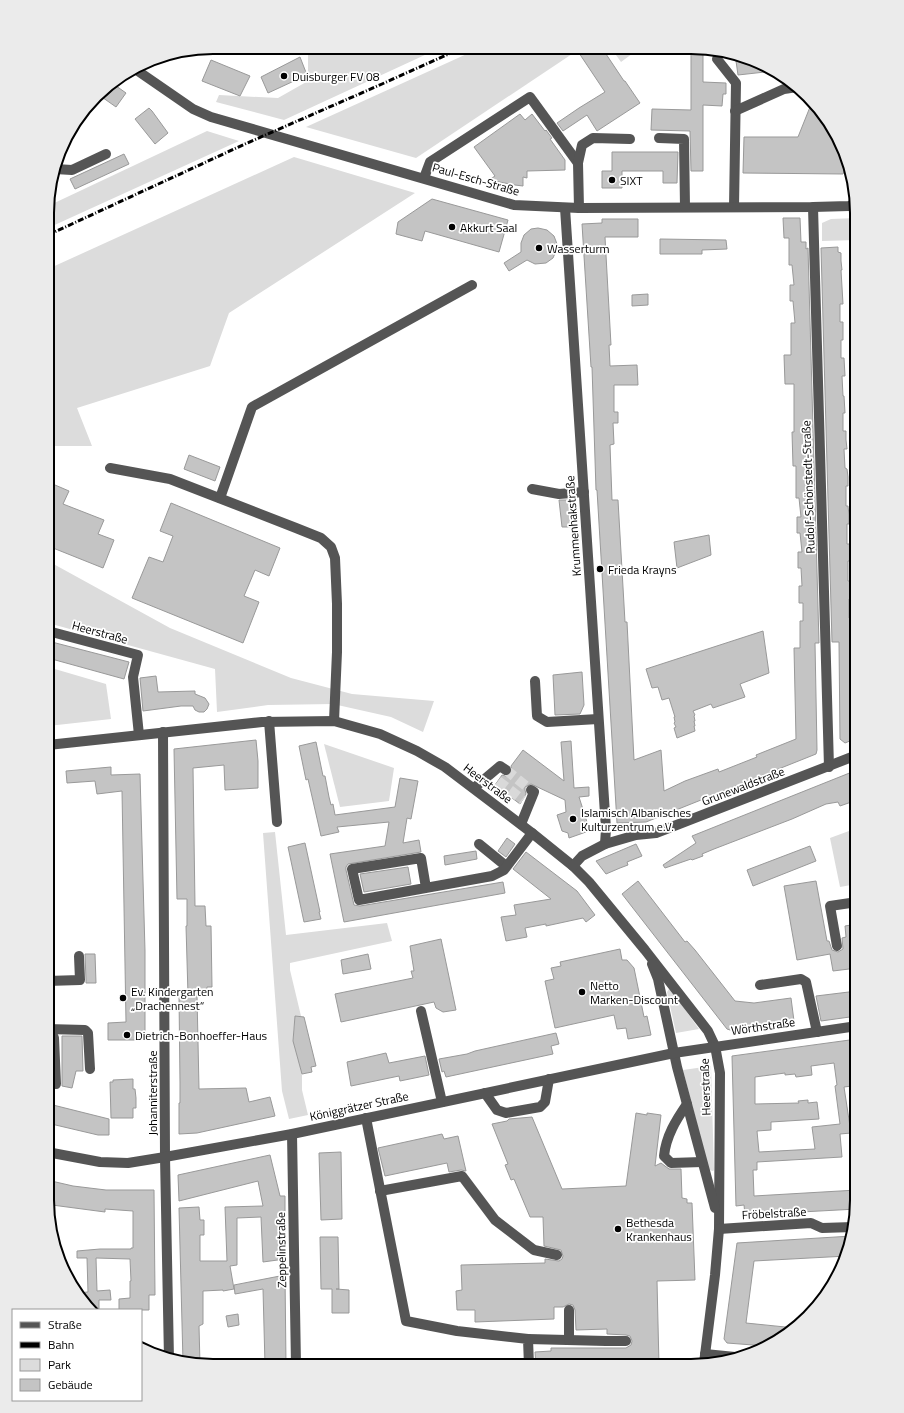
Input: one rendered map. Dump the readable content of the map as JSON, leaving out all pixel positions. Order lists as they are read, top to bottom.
{
  "streets": {
    "street": [
      "Paul-Esch-Straße",
      "Rudolf-Schönstedt-Straße",
      "Krummenhakstraße",
      "Heerstraße",
      "Grunewaldstraße",
      "Wörthstraße",
      "Johanniterstraße",
      "Königgrätzer Straße",
      "Fröbelstraße",
      "Zeppelinstraße"
    ]
  },
  "crossings": [
    ["Paul-Esch-Straße", "Rudolf-Schönstedt-Straße"],
    ["Paul-Esch-Straße", "Krummenhakstraße"],
    ["Rudolf-Schönstedt-Straße", "Grunewaldstraße"],
    ["Krummenhakstraße", "Grunewaldstraße"],
    ["Heerstraße", "Grunewaldstraße"],
    ["Heerstraße", "Wörthstraße"],
    ["Heerstraße", "Johanniterstraße"],
    ["Heerstraße", "Königgrätzer Straße"],
    ["Heerstraße", "Fröbelstraße"],
    ["Wörthstraße", "Königgrätzer Straße"],
    ["Johanniterstraße", "Königgrätzer Straße"],
    ["Königgrätzer Straße", "Zeppelinstraße"]
  ],
  "places": [
    "Duisburger FV 08",
    "SIXT",
    "Akkurt Saal",
    "Wasserturm",
    "Frieda Krayns",
    "Islamisch Albanisches Kulturzentrum e.V.",
    "Netto Marken-Discount",
    "Ev. Kindergarten „Drachennest“",
    "Dietrich-Bonhoeffer-Haus",
    "Bethesda Krankenhaus"
  ],
  "legend": [
    "Straße",
    "Bahn",
    "Park",
    "Gebäude"
  ]
}
